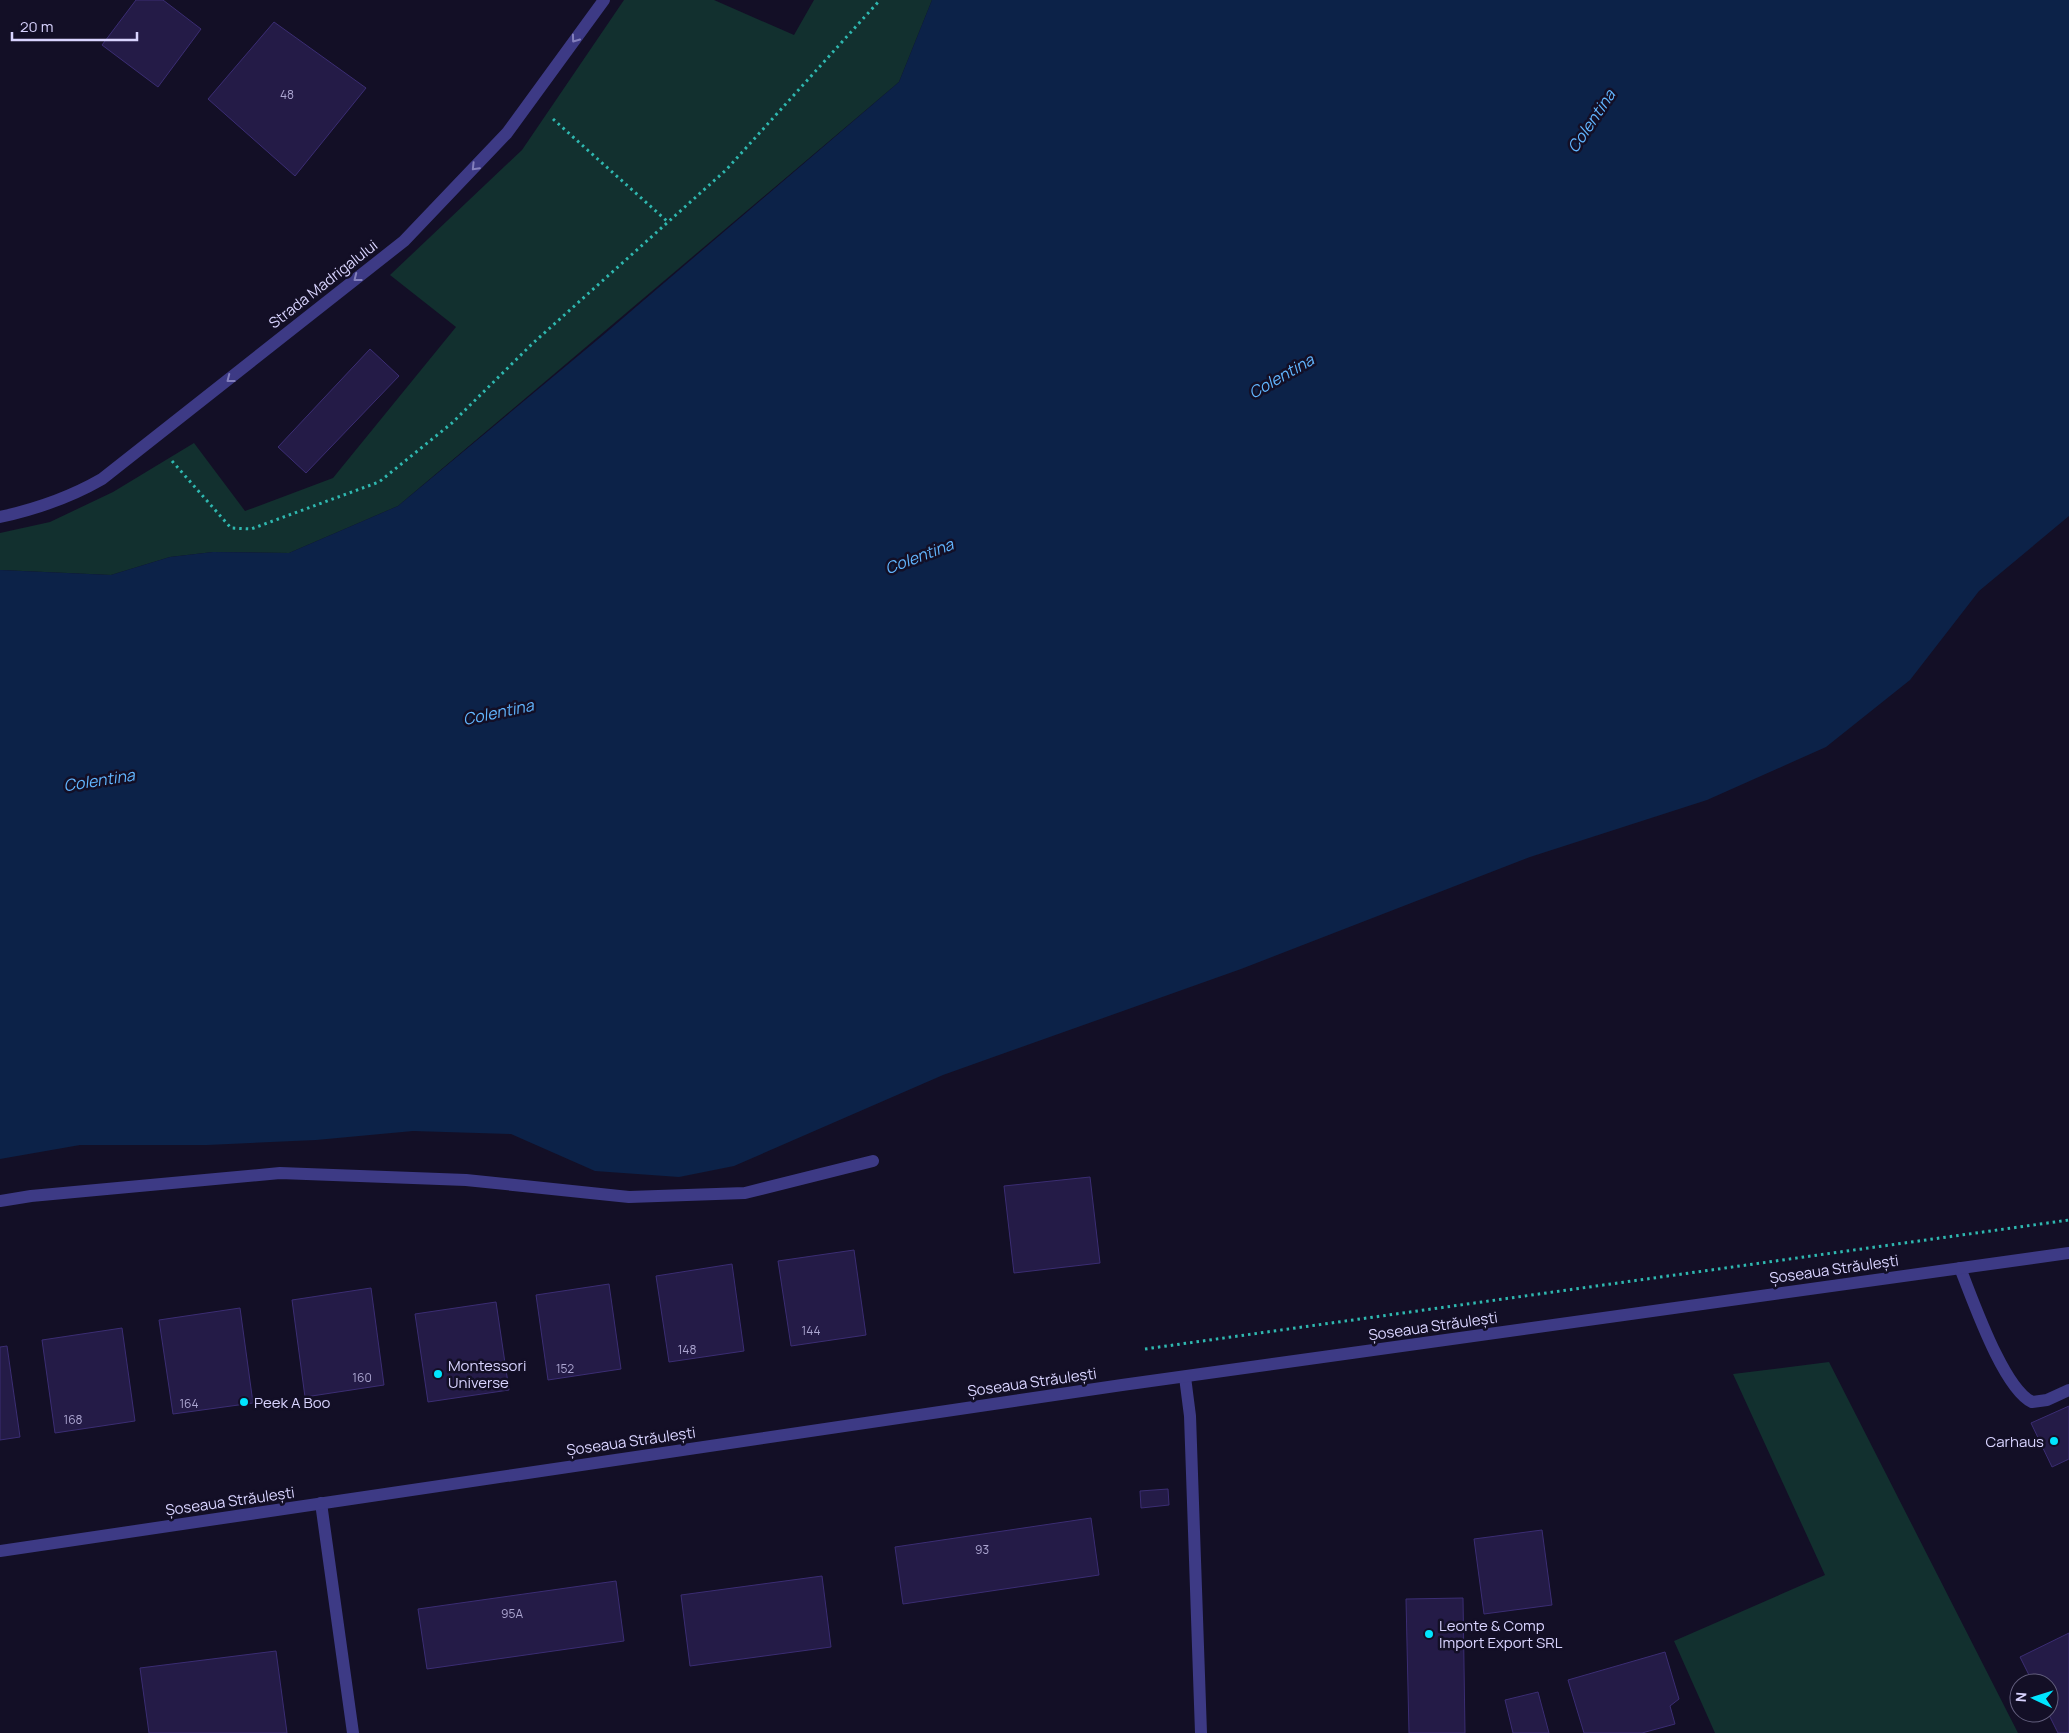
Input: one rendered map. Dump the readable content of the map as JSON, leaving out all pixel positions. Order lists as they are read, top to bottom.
{
  "streets": {
    "street": ["Strada Madrigalului", "Șoseaua Străulești"]
  },
  "one_way": ["Strada Madrigalului"],
  "water": ["Colentina"],
  "places": [
    "Montessori Universe",
    "Peek A Boo",
    "Carhaus",
    "Leonte & Comp Import Export SRL"
  ],
  "house_numbers": [
    "48",
    "144",
    "148",
    "152",
    "160",
    "164",
    "168",
    "93",
    "95A"
  ],
  "scale_bar": "20 m",
  "north": "left"
}
